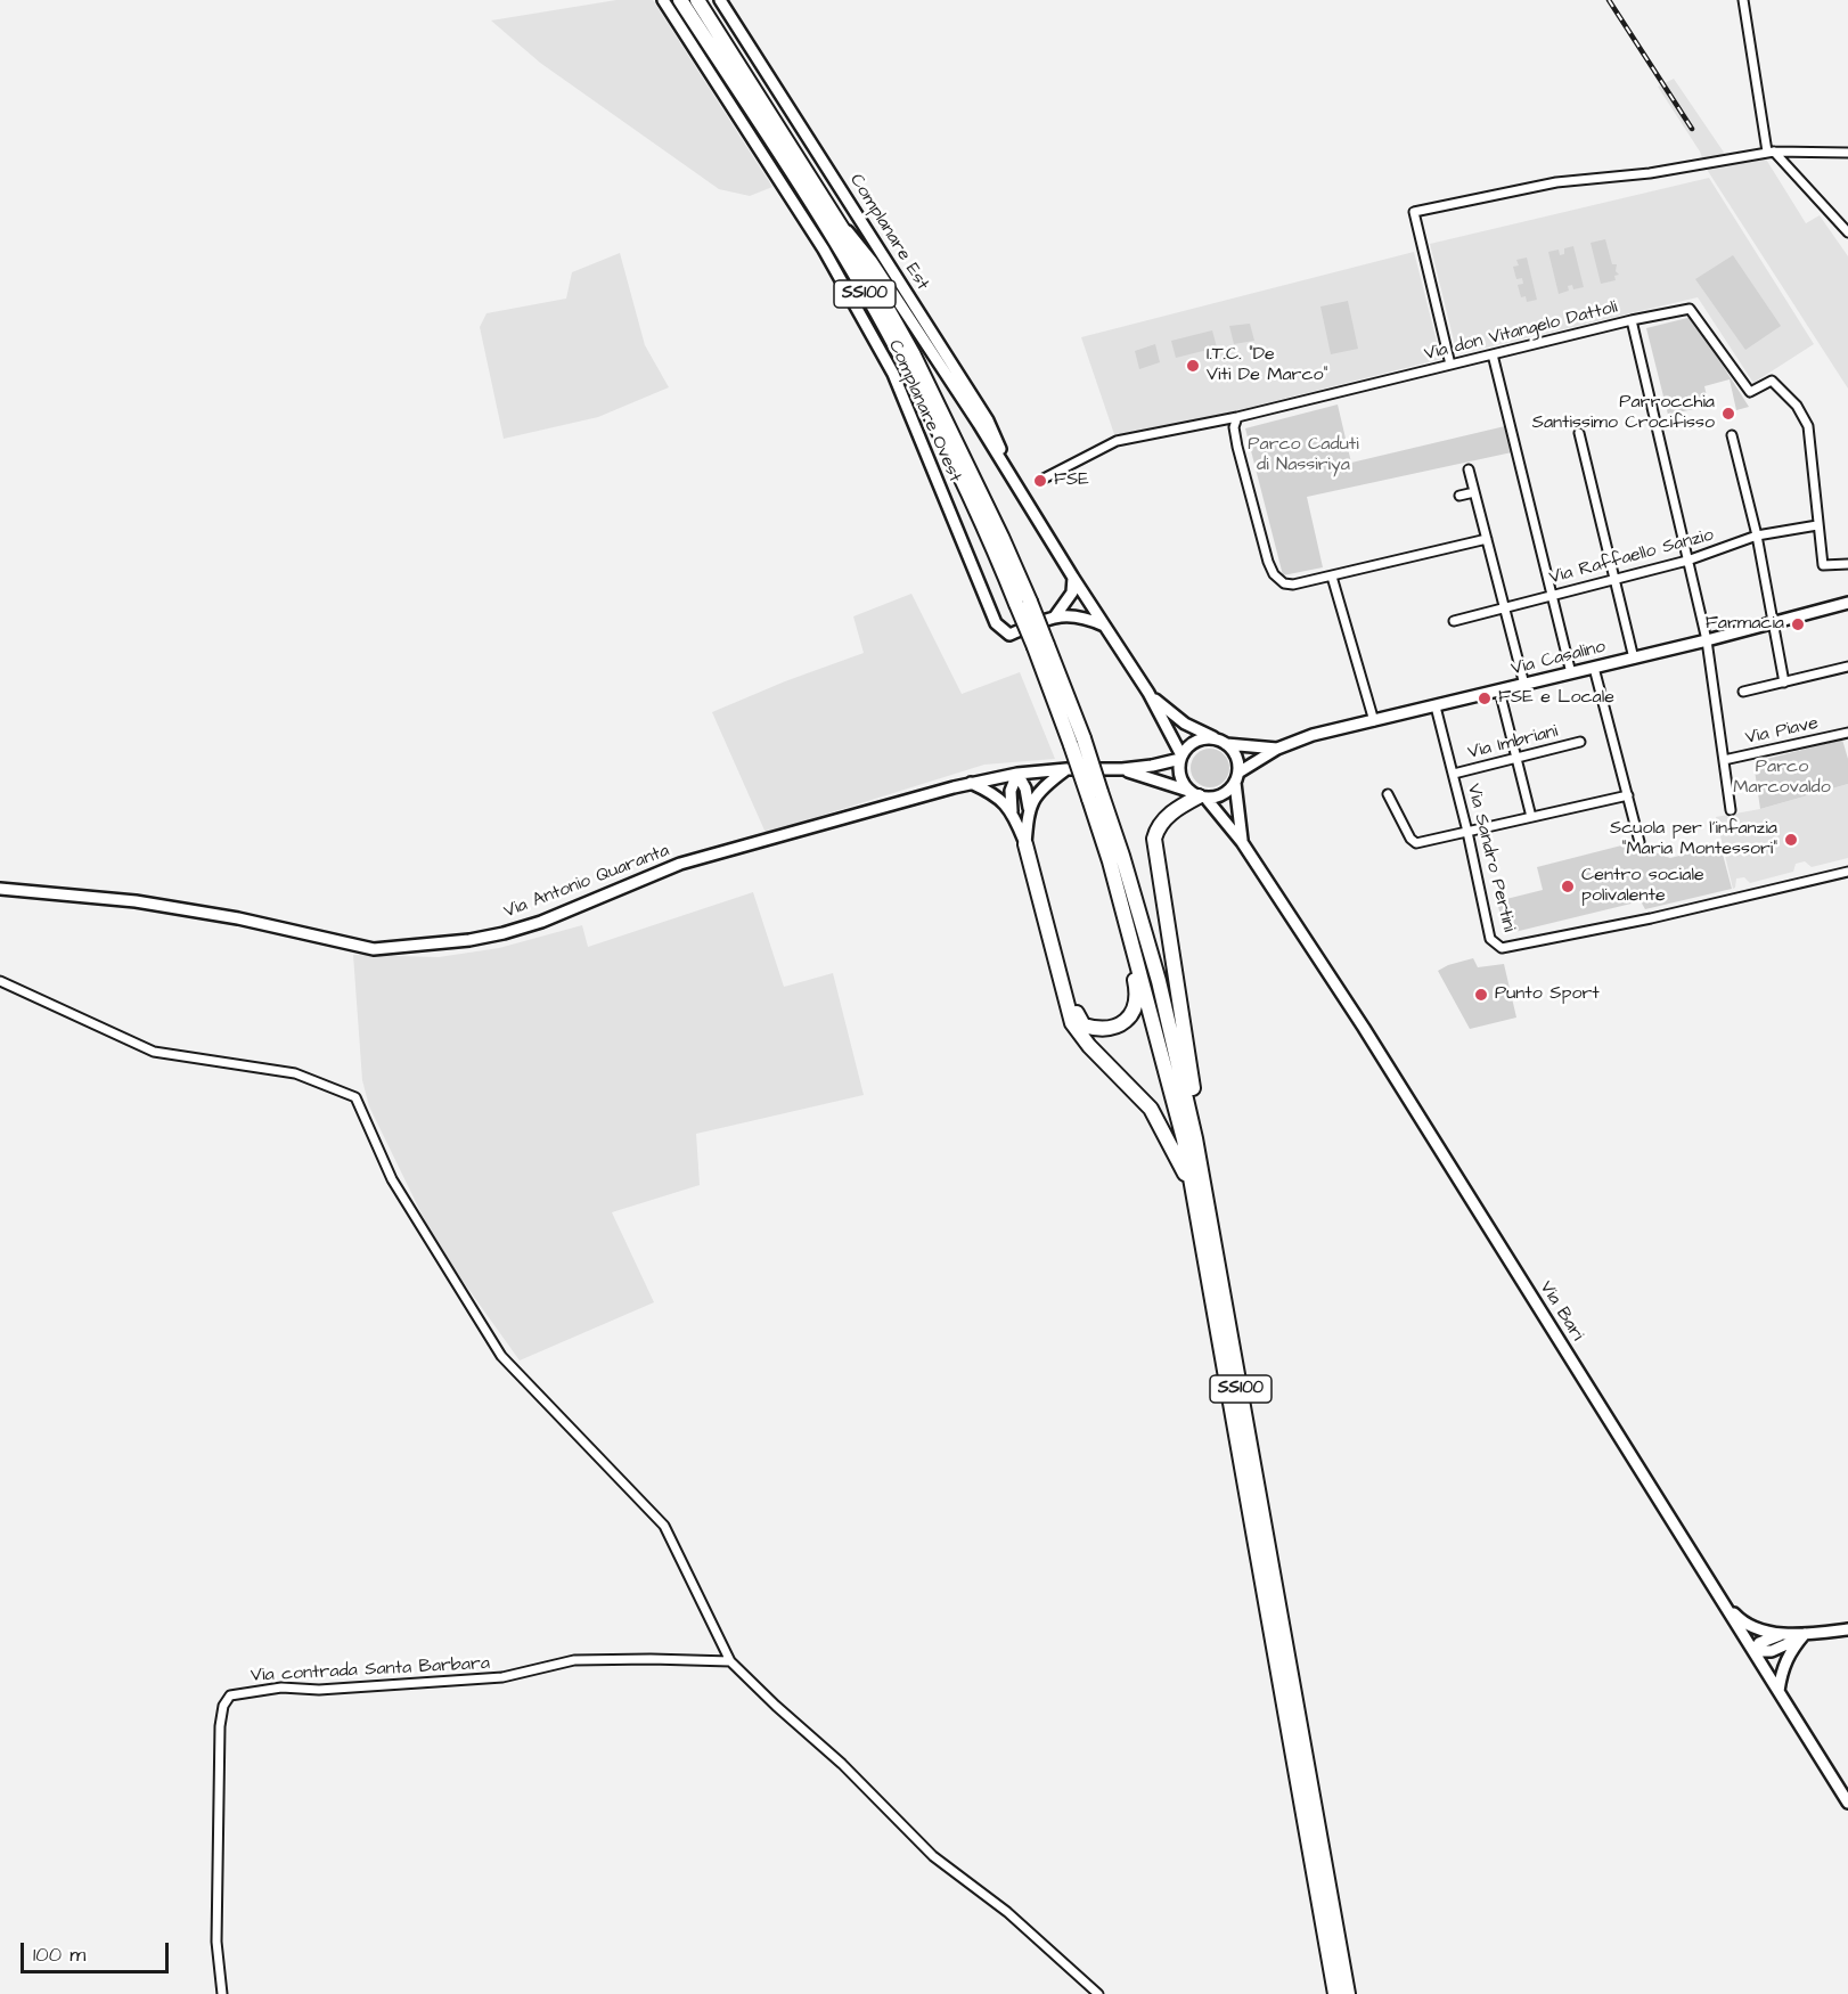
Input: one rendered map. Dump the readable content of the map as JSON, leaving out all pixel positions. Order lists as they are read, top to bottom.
{
  "streets": {
    "highway": ["SS100"],
    "main road": [
      "Complanare Est",
      "Complanare Ovest",
      "Via Casalino",
      "Via Antonio Quaranta",
      "Via Bari"
    ],
    "street": [
      "Via don Vitangelo Dattoli",
      "Via Raffaello Sanzio",
      "Via Piave",
      "Via Imbriani",
      "Via Sandro Pertini",
      "Via contrada Santa Barbara"
    ]
  },
  "crossings": [
    ["SS100", "Via Casalino"],
    ["SS100", "Via Bari"],
    ["Via don Vitangelo Dattoli", "Via Raffaello Sanzio"],
    ["Via Casalino", "Via Sandro Pertini"],
    ["Via Casalino", "Via Bari"],
    ["Via Imbriani", "Via Sandro Pertini"]
  ],
  "parks": ["Parco Caduti di Nassiriya", "Parco Marcovaldo"],
  "places": [
    "I.T.C. \"De Viti De Marco\"",
    "Parrocchia Santissimo Crocifisso",
    "FSE",
    "Farmacia",
    "FSE e Locale",
    "Scuola per l'infanzia \"Maria Montessori\"",
    "Centro sociale polivalente",
    "Punto Sport"
  ],
  "scale_bar": "100 m"
}
